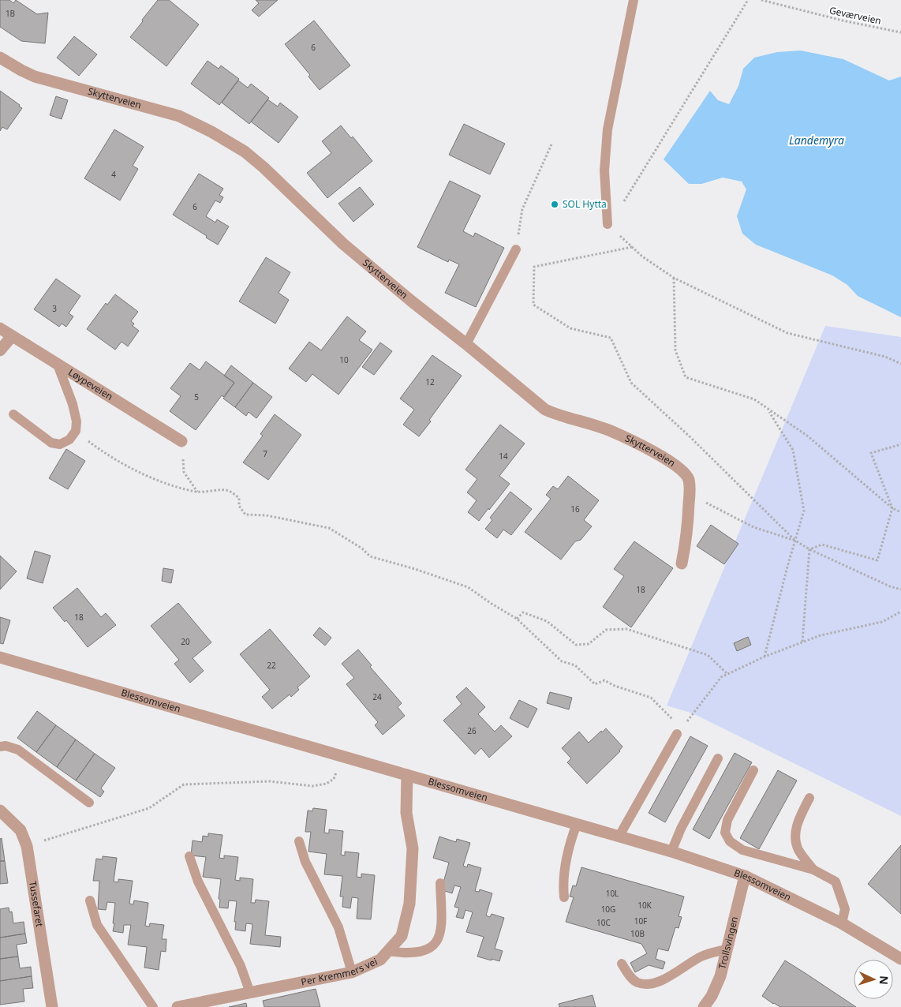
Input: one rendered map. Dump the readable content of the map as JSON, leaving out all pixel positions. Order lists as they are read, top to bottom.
{
  "streets": {
    "street": [
      "Skytterveien",
      "Løypeveien",
      "Blessomveien",
      "Tussefaret",
      "Trollsvingen",
      "Per Kremmers vei"
    ],
    "path": ["Geværveien"]
  },
  "crossings": [
    ["Blessomveien", "Trollsvingen"],
    ["Blessomveien", "Per Kremmers vei"]
  ],
  "water": ["Landemyra"],
  "places": ["SOL Hytta"],
  "house_numbers": [
    "1B",
    "6",
    "4",
    "6",
    "3",
    "10",
    "12",
    "5",
    "7",
    "14",
    "16",
    "18",
    "18",
    "20",
    "22",
    "24",
    "26",
    "10L",
    "10K",
    "10G",
    "10F",
    "10C",
    "10B"
  ],
  "north": "right"
}
